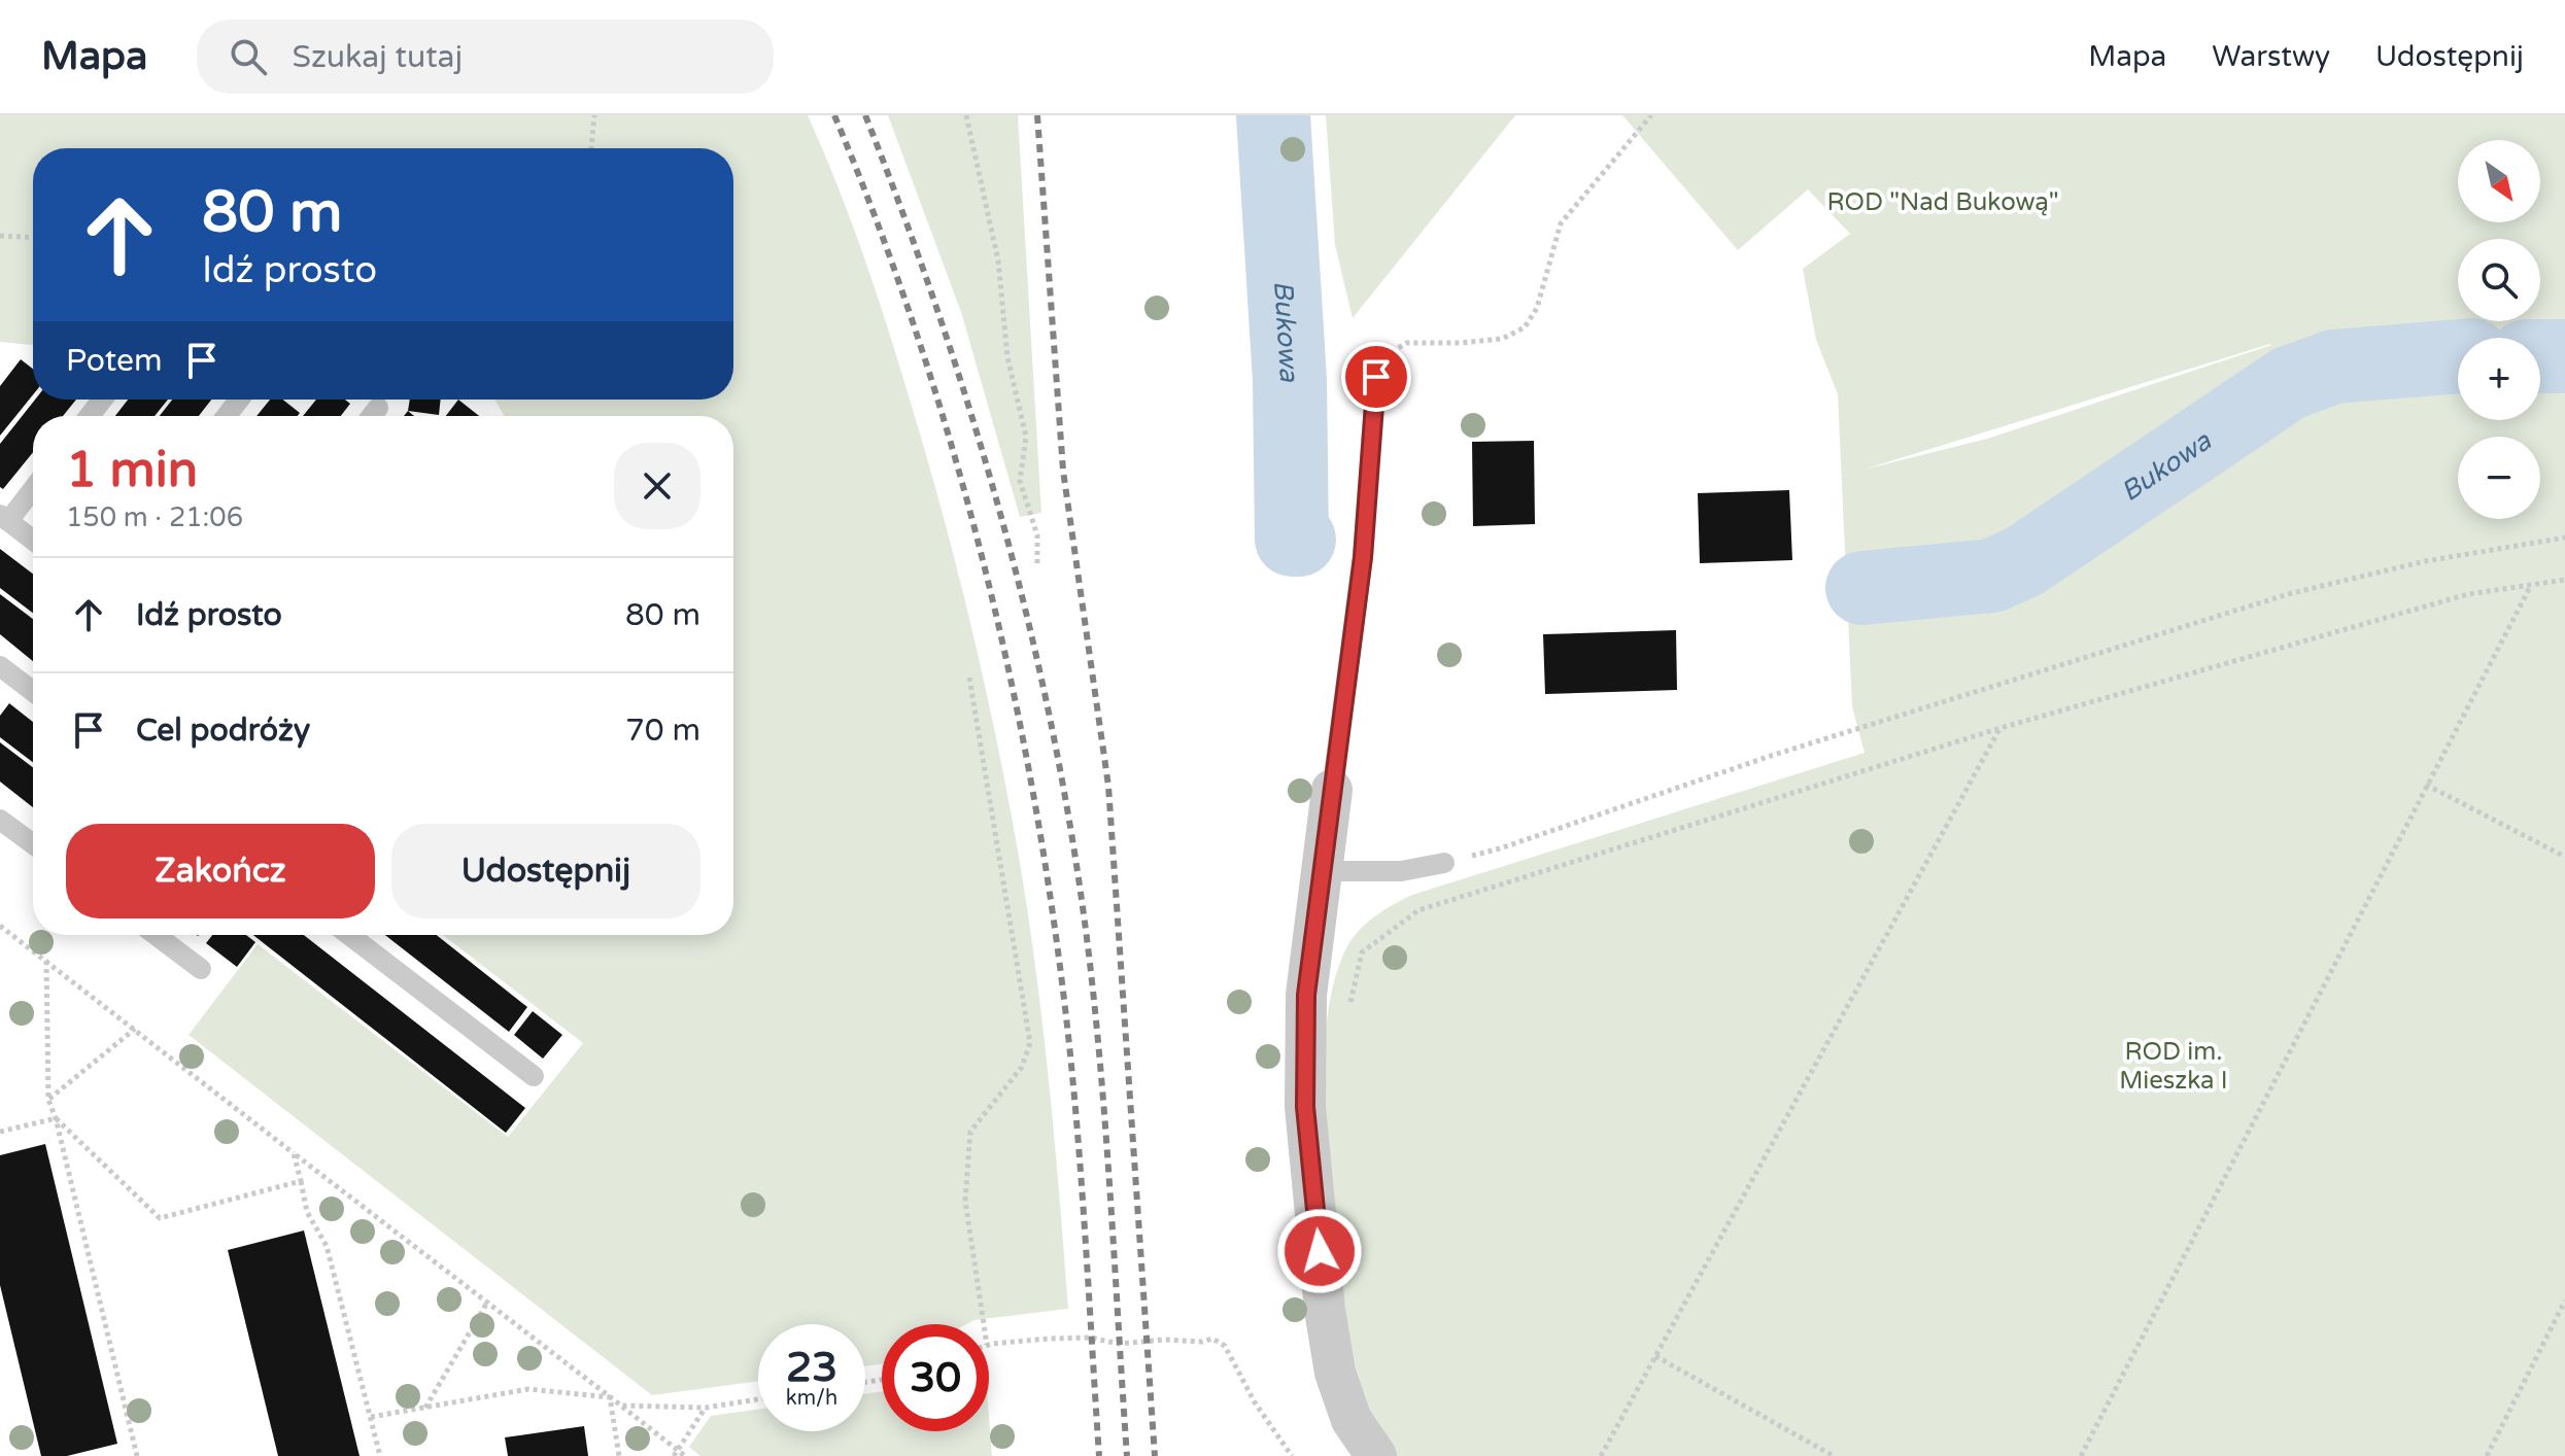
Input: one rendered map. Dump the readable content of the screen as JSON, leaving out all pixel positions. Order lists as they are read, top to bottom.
{
  "water": ["Bukowa"],
  "parks": ["ROD \"Nad Bukową\"", "ROD im. Mieszka I"],
  "north": "bottom right",
  "page": {
    "header": "Mapa",
    "search": "Szukaj tutaj",
    "nav": ["Mapa", "Warstwy", "Udostępnij"],
    "map_buttons": ["+", "−"],
    "turn": ["80 m", "Idź prosto"],
    "then": "Potem",
    "heading": ["1 min", "150 m · 21:06"],
    "list": [
      {
        "name": "Idź prosto",
        "value": "80 m"
      },
      {
        "name": "Cel podróży",
        "value": "70 m"
      }
    ],
    "buttons": ["Zakończ", "Udostępnij"],
    "speed": "23 km/h",
    "limit": "30"
  }
}
